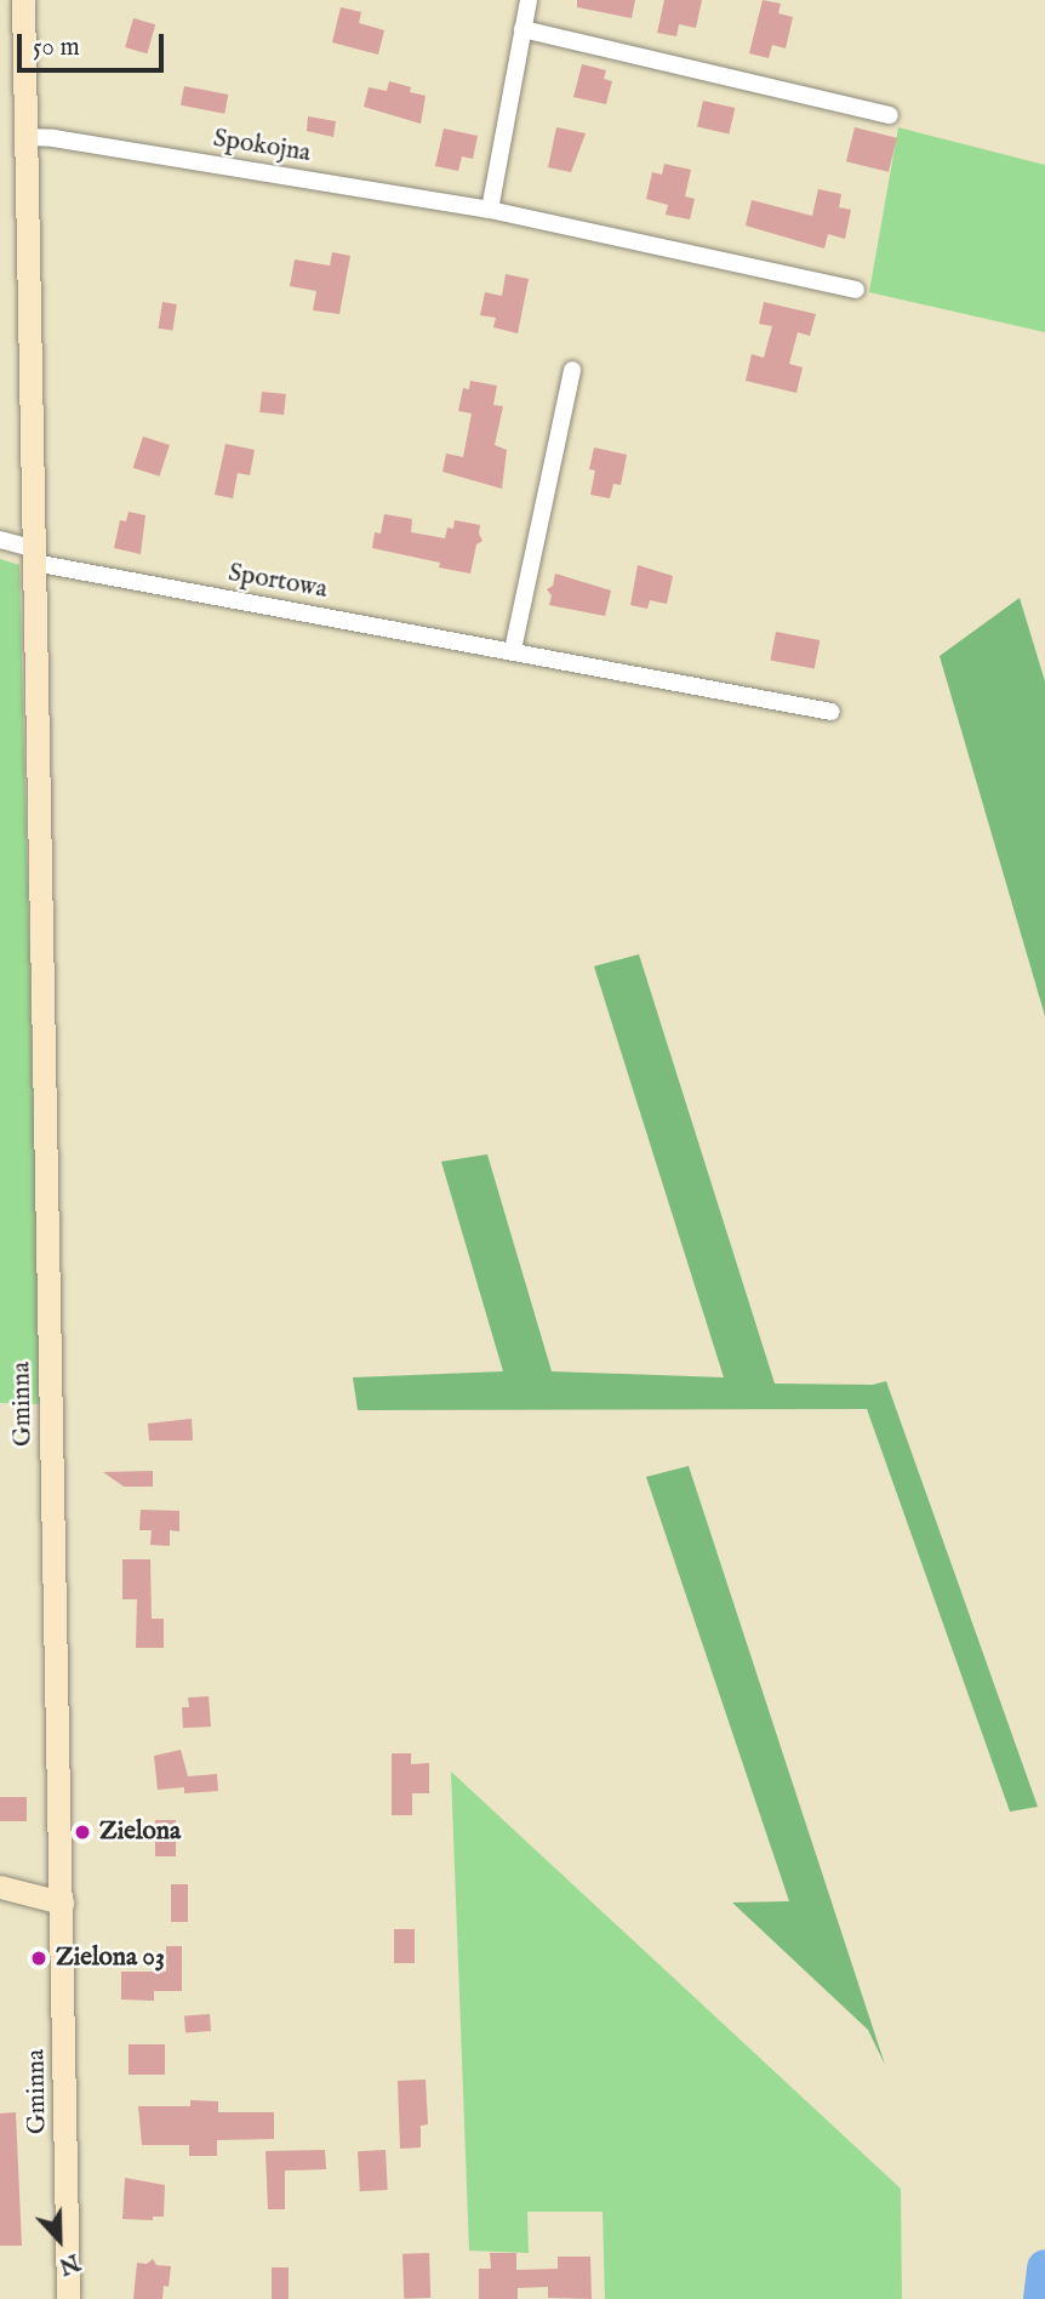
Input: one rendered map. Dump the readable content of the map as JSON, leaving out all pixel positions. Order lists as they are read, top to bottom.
{
  "streets": {
    "main road": ["Gminna"],
    "street": ["Spokojna", "Sportowa"]
  },
  "crossings": [
    ["Spokojna", "Gminna"],
    ["Sportowa", "Gminna"]
  ],
  "places": ["Zielona", "Zielona 03"],
  "scale_bar": "50 m",
  "north": "bottom"
}
